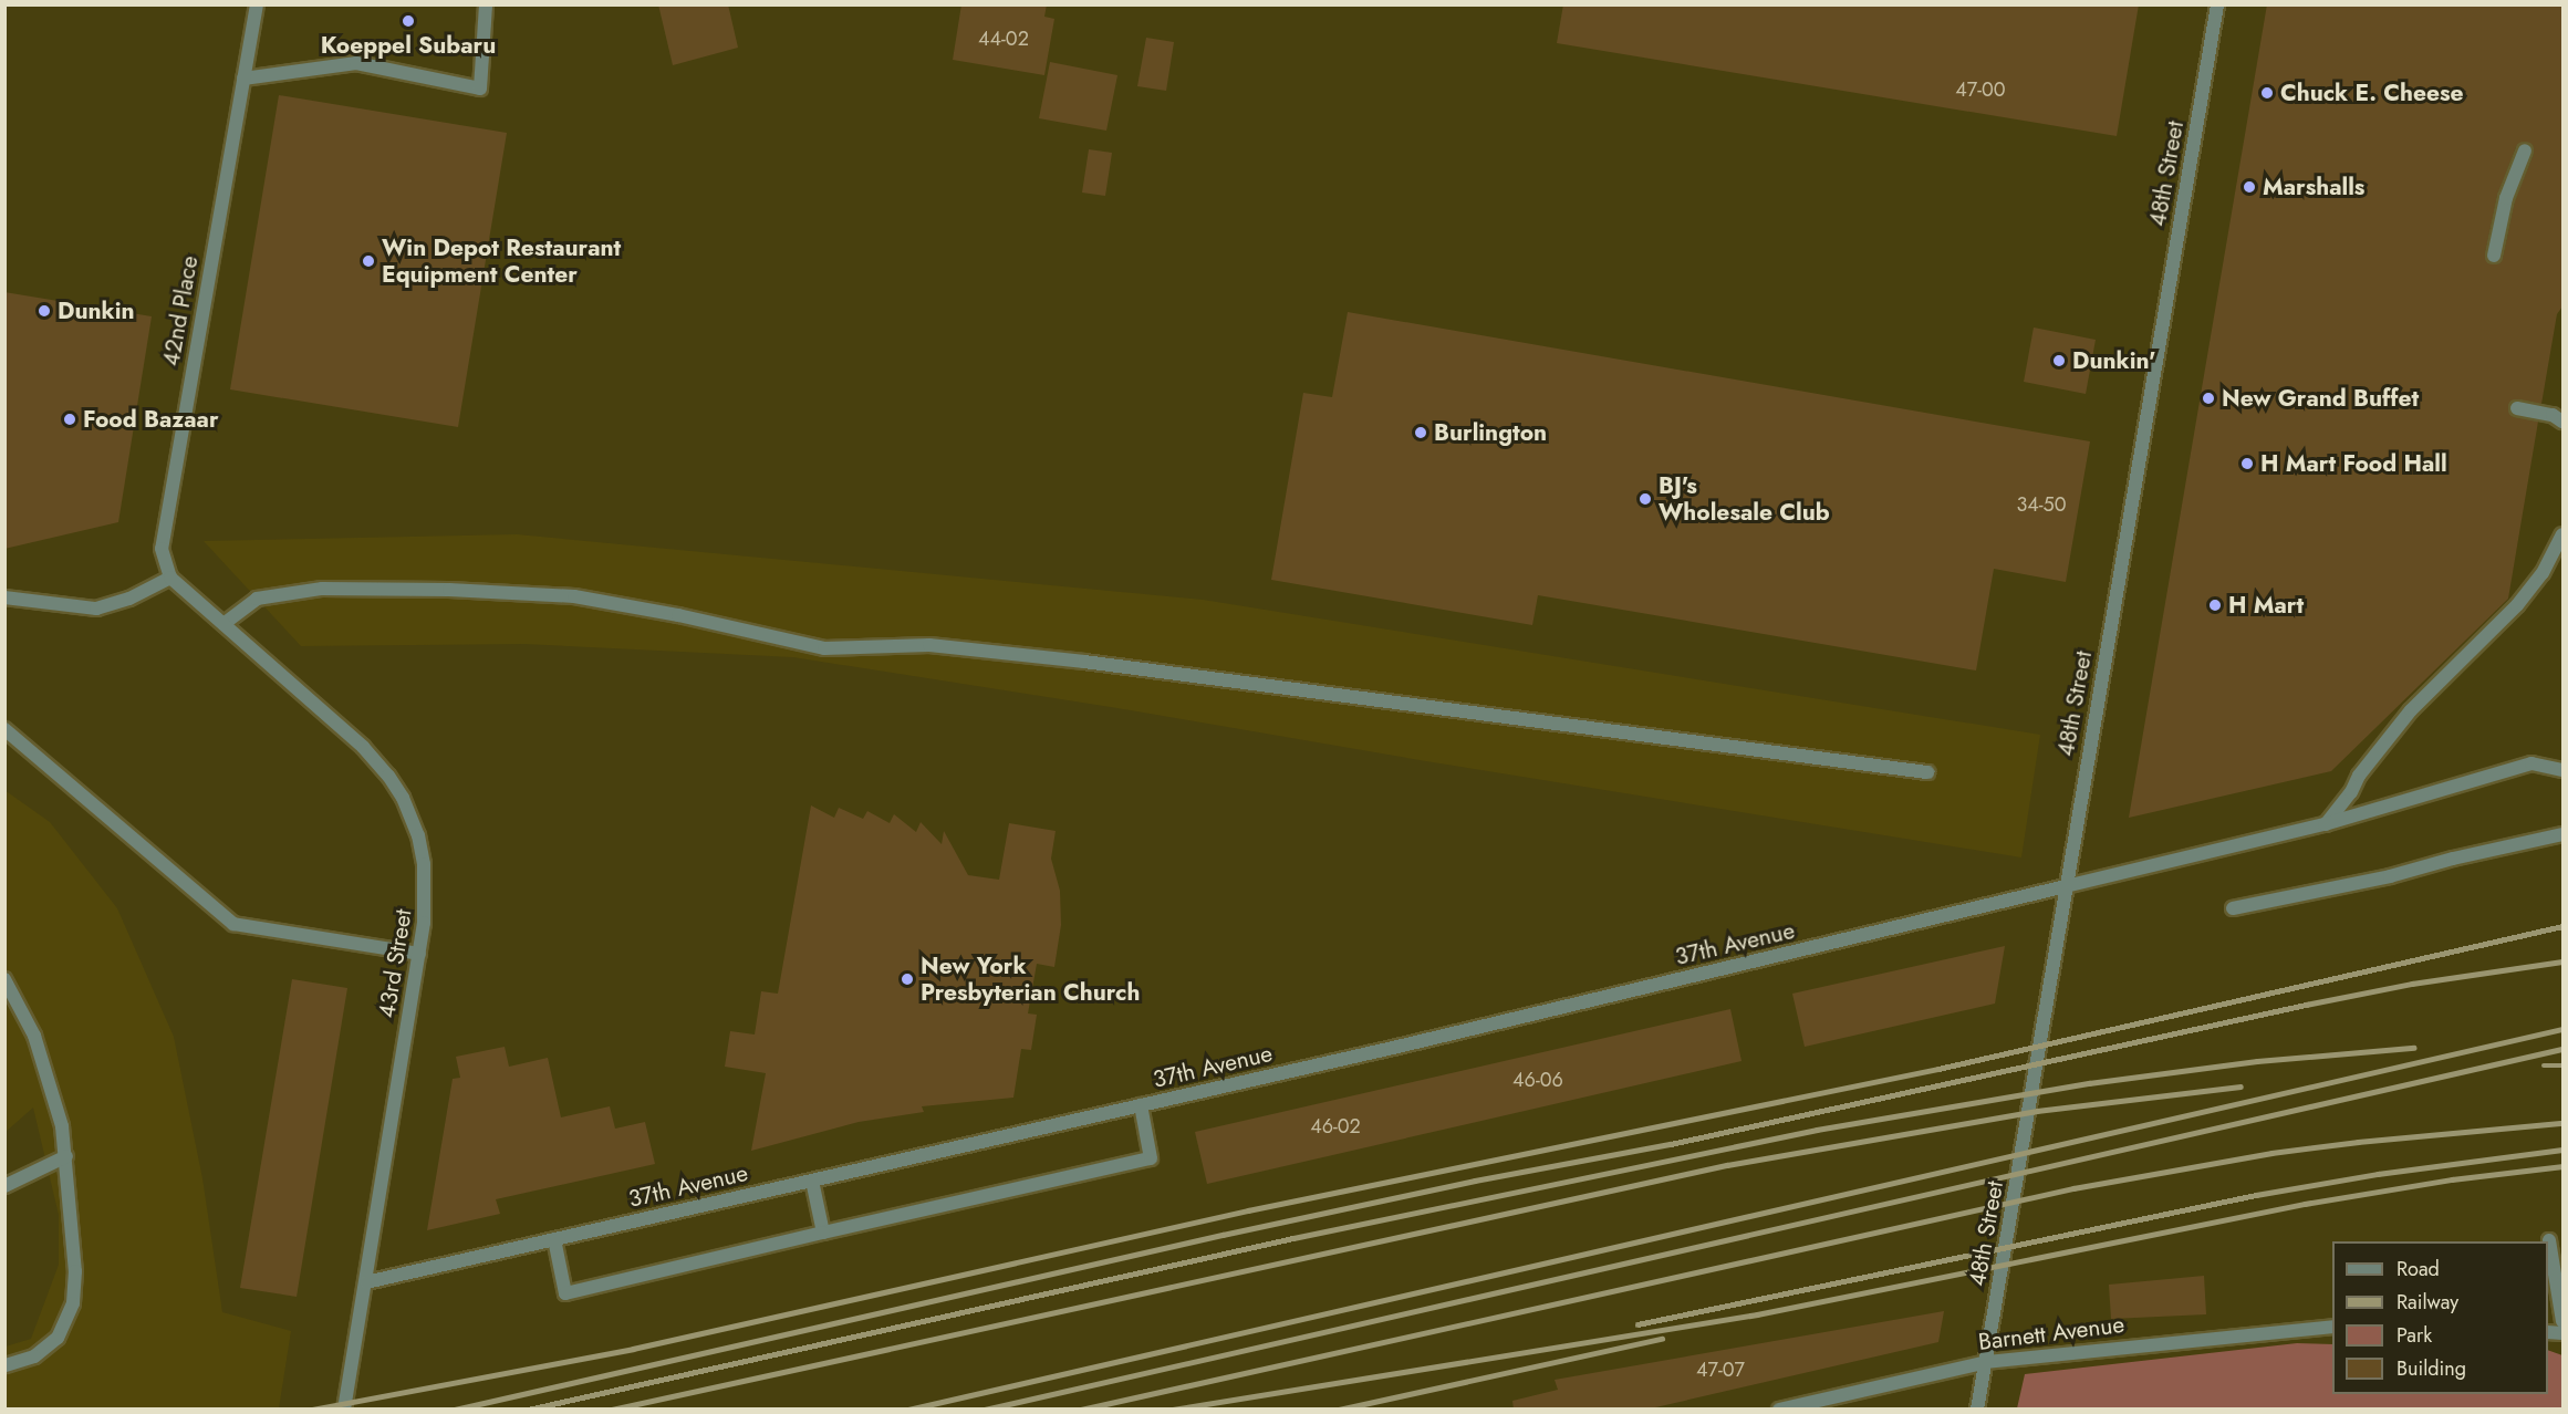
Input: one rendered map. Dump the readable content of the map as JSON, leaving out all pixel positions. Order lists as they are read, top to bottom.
{
  "streets": {
    "street": [
      "48th Street",
      "42nd Place",
      "37th Avenue",
      "43rd Street",
      "Barnett Avenue"
    ]
  },
  "crossings": [
    ["48th Street", "37th Avenue"],
    ["48th Street", "Barnett Avenue"],
    ["42nd Place", "43rd Street"],
    ["37th Avenue", "43rd Street"]
  ],
  "places": [
    "Koeppel Subaru",
    "Chuck E. Cheese",
    "Marshalls",
    "Win Depot Restaurant Equipment Center",
    "Dunkin",
    "Dunkin'",
    "New Grand Buffet",
    "Food Bazaar",
    "Burlington",
    "H Mart Food Hall",
    "BJ's Wholesale Club",
    "H Mart",
    "New York Presbyterian Church"
  ],
  "house_numbers": [
    "44-02",
    "47-00",
    "34-50",
    "46-06",
    "46-02",
    "47-07"
  ],
  "legend": [
    "Road",
    "Railway",
    "Park",
    "Building"
  ]
}
